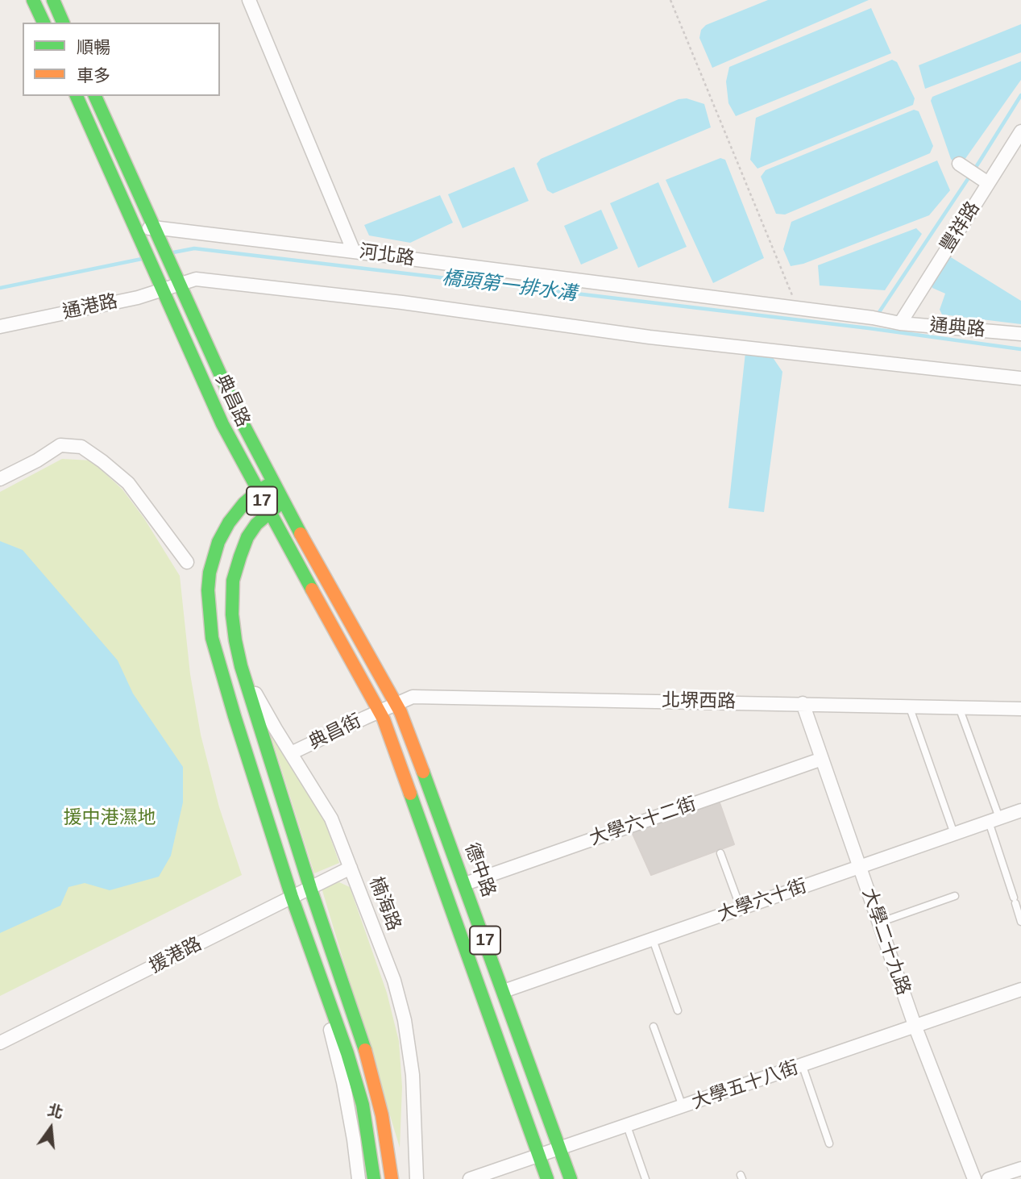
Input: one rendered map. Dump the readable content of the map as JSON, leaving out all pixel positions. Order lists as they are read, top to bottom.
{
  "streets": {
    "main road": [
      "典昌路",
      "17",
      "德中路",
      "楠海路"
    ],
    "street": [
      "豐祥路",
      "河北路",
      "通港路",
      "通典路",
      "北堺西路",
      "典昌街",
      "大學六十二街",
      "大學六十街",
      "大學二十九路",
      "援港路",
      "大學五十八街"
    ]
  },
  "crossings": [
    ["豐祥路", "通典路"],
    ["河北路", "通典路"],
    ["河北路", "典昌路"],
    ["通港路", "典昌路"],
    ["典昌路", "17"],
    ["典昌路", "北堺西路"],
    ["典昌路", "典昌街"],
    ["典昌路", "德中路"],
    ["典昌路", "楠海路"],
    ["17", "北堺西路"],
    ["17", "典昌街"],
    ["17", "大學五十八街"],
    ["北堺西路", "典昌街"],
    ["北堺西路", "德中路"],
    ["北堺西路", "大學二十九路"],
    ["典昌街", "楠海路"],
    ["大學六十二街", "德中路"],
    ["大學六十二街", "大學二十九路"],
    ["德中路", "大學六十街"],
    ["德中路", "大學五十八街"],
    ["大學六十街", "大學二十九路"],
    ["楠海路", "援港路"],
    ["大學二十九路", "大學五十八街"]
  ],
  "water": ["橋頭第一排水溝"],
  "parks": ["援中港濕地"],
  "legend": ["順暢", "車多"],
  "north": "top"
}
